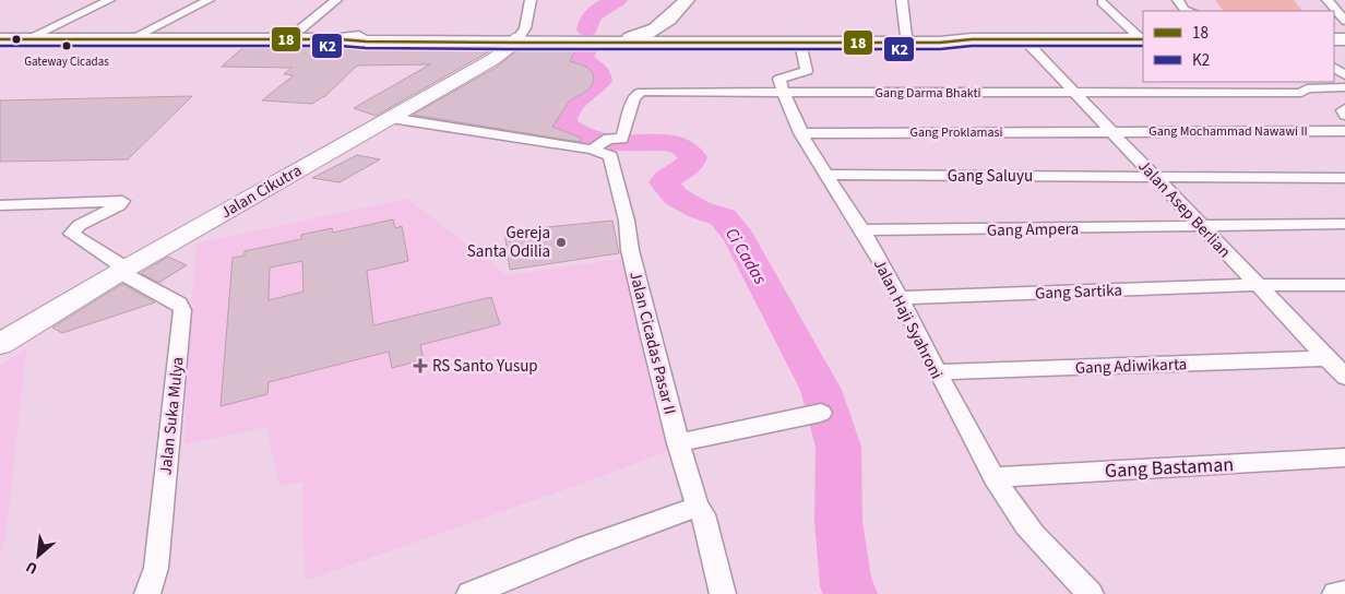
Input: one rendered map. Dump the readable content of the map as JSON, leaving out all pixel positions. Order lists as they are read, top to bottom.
{
  "streets": {
    "main road": ["Jalan Cikutra"],
    "street": [
      "Gang Darma Bhakti",
      "Gang Mochammad Nawawi II",
      "Gang Proklamasi",
      "Gang Saluyu",
      "Jalan Asep Berlian",
      "Gang Ampera",
      "Gang Sartika",
      "Jalan Haji Syahroni",
      "Jalan Cicadas Pasar II",
      "Gang Adiwikarta",
      "Jalan Suka Mulya",
      "Gang Bastaman"
    ]
  },
  "crossings": [
    ["Gang Darma Bhakti", "Jalan Asep Berlian"],
    ["Gang Darma Bhakti", "Jalan Haji Syahroni"],
    ["Gang Darma Bhakti", "Jalan Cicadas Pasar II"],
    ["Gang Mochammad Nawawi II", "Gang Proklamasi"],
    ["Gang Mochammad Nawawi II", "Jalan Asep Berlian"],
    ["Gang Proklamasi", "Jalan Asep Berlian"],
    ["Gang Proklamasi", "Jalan Haji Syahroni"],
    ["Gang Saluyu", "Jalan Asep Berlian"],
    ["Gang Saluyu", "Jalan Haji Syahroni"],
    ["Jalan Cikutra", "Jalan Cicadas Pasar II"],
    ["Jalan Cikutra", "Jalan Suka Mulya"],
    ["Jalan Asep Berlian", "Gang Ampera"],
    ["Jalan Asep Berlian", "Gang Sartika"],
    ["Jalan Asep Berlian", "Gang Adiwikarta"],
    ["Gang Ampera", "Jalan Haji Syahroni"],
    ["Gang Sartika", "Jalan Haji Syahroni"],
    ["Jalan Haji Syahroni", "Gang Adiwikarta"],
    ["Jalan Haji Syahroni", "Gang Bastaman"]
  ],
  "water": ["Ci Cadas"],
  "places": {
    "other": ["Gateway Cicadas", "Gereja Santa Odilia"],
    "health": ["RS Santo Yusup"]
  },
  "lines": ["transit line 18", "transit line K2"],
  "legend": ["18", "K2"],
  "north": "bottom left"
}
